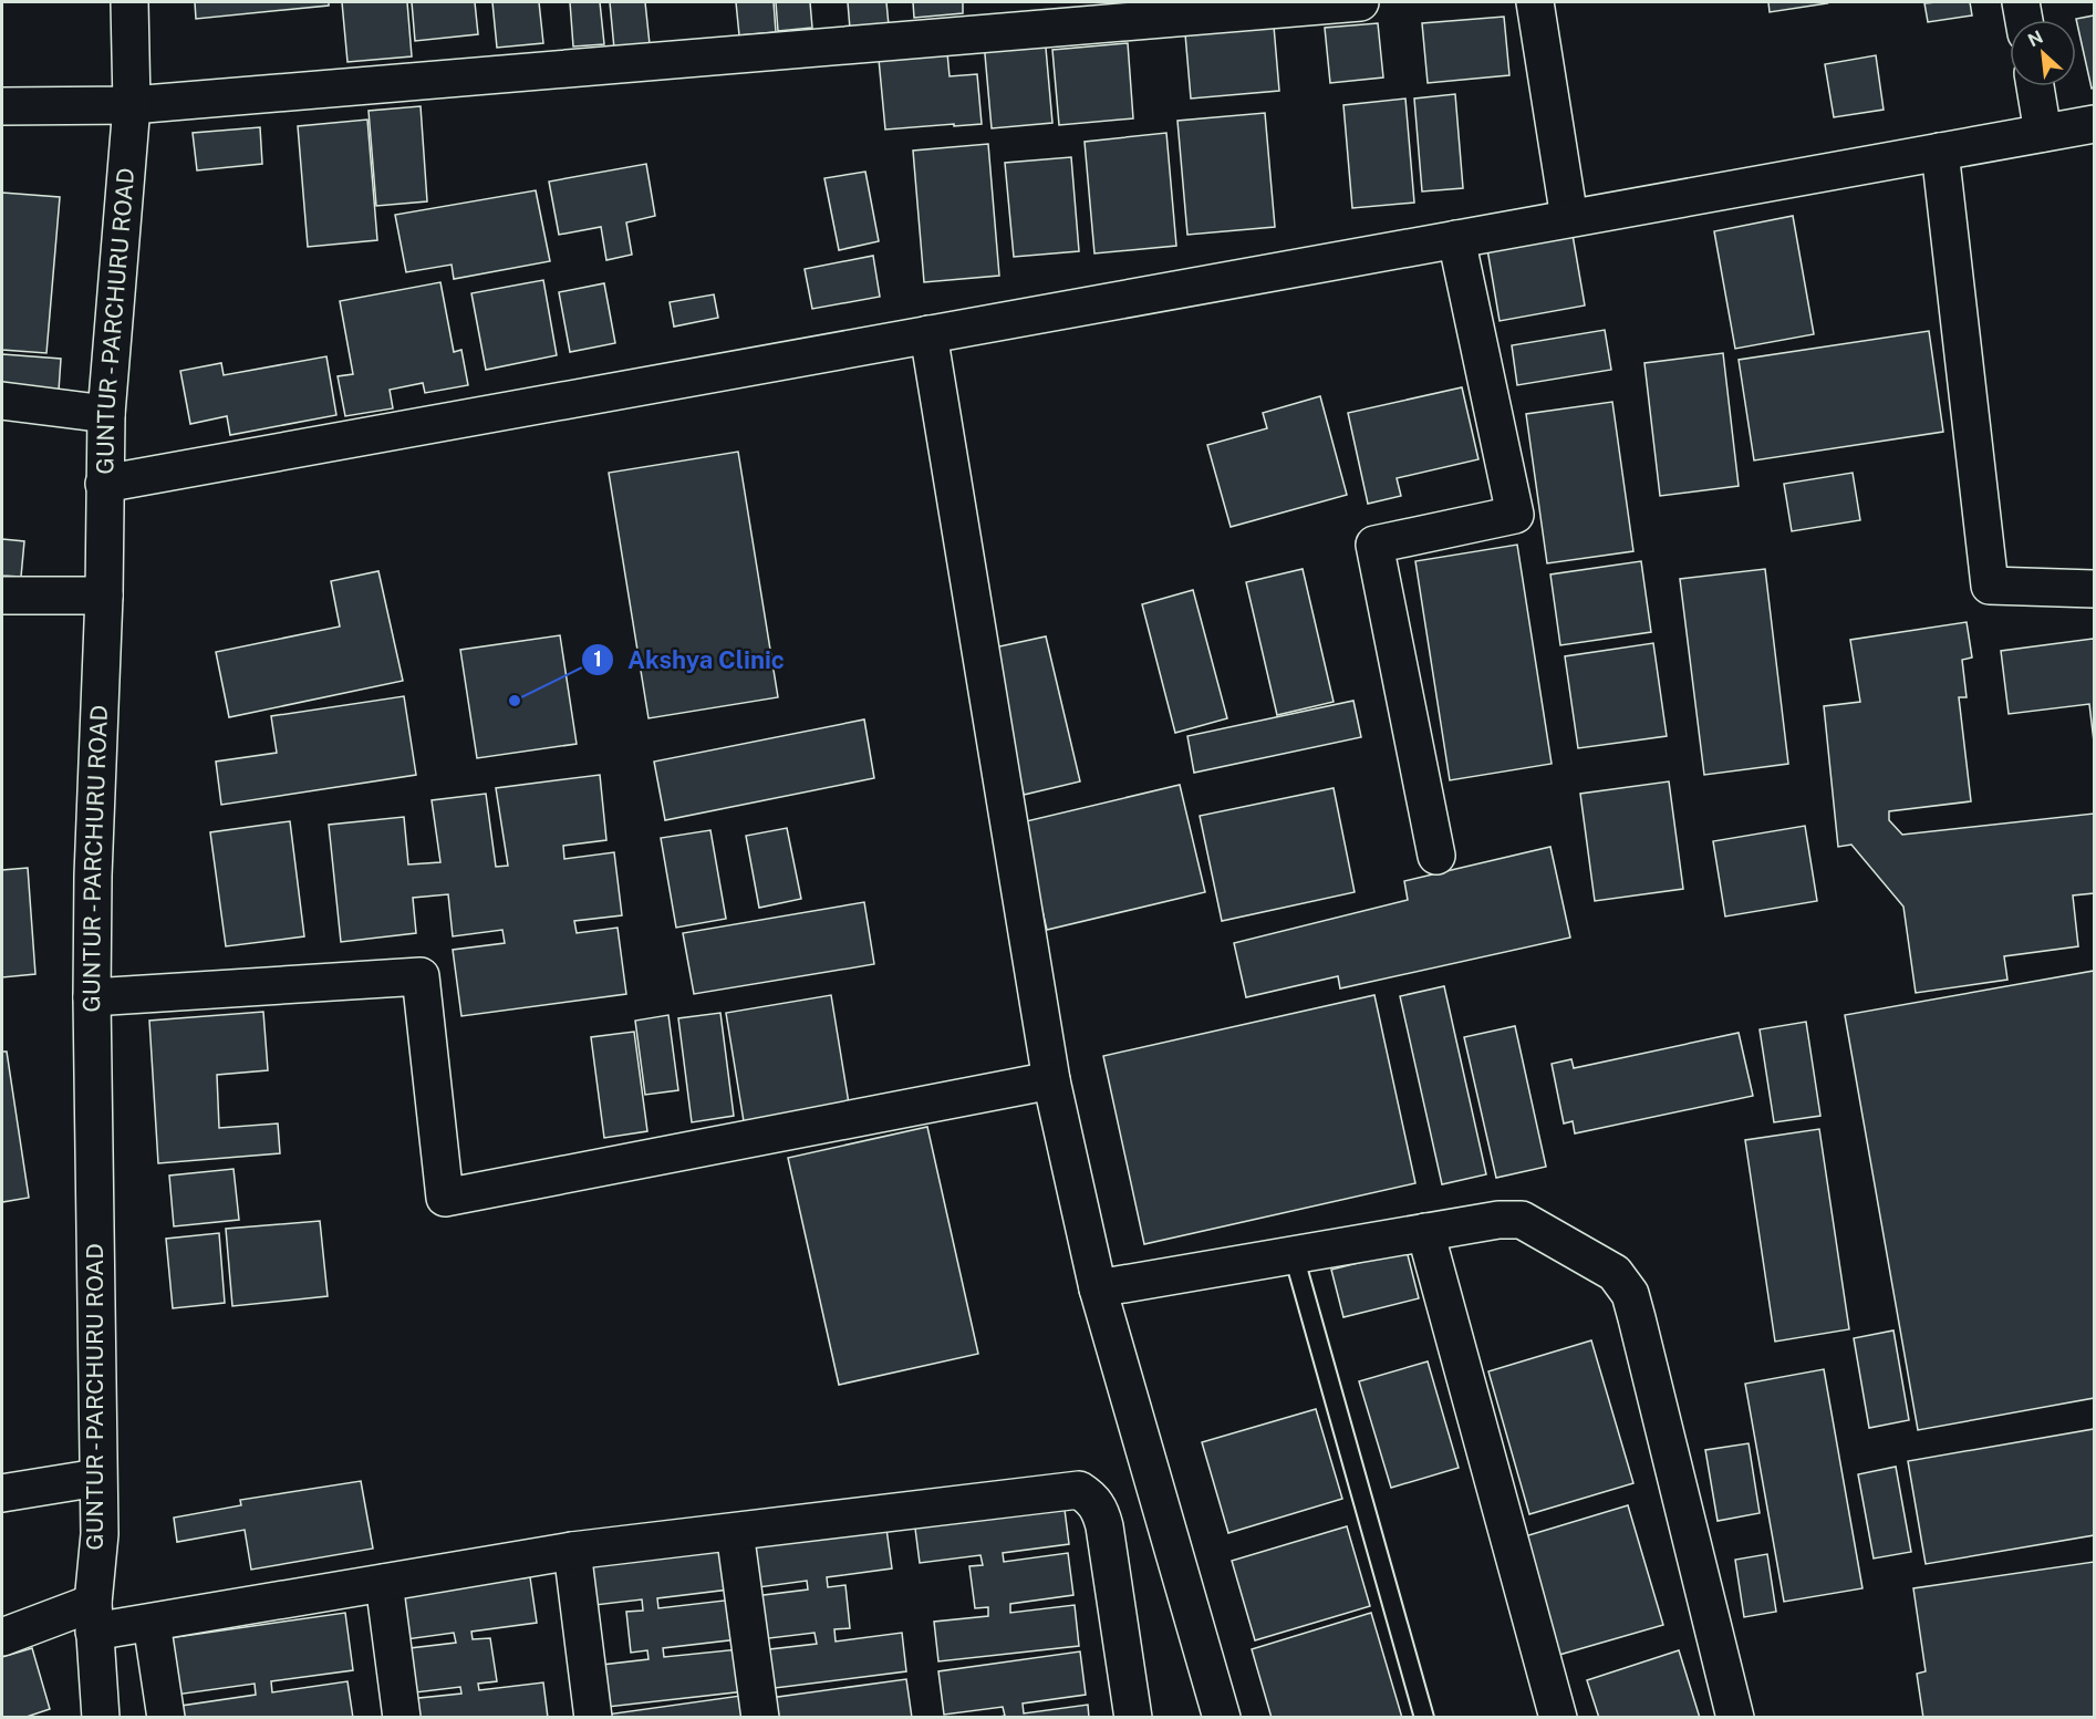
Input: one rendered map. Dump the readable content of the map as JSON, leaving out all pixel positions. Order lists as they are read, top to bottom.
{
  "streets": {
    "street": ["GUNTUR - PARCHURU ROAD"]
  },
  "places": ["Akshya Clinic"],
  "north": "top left"
}
